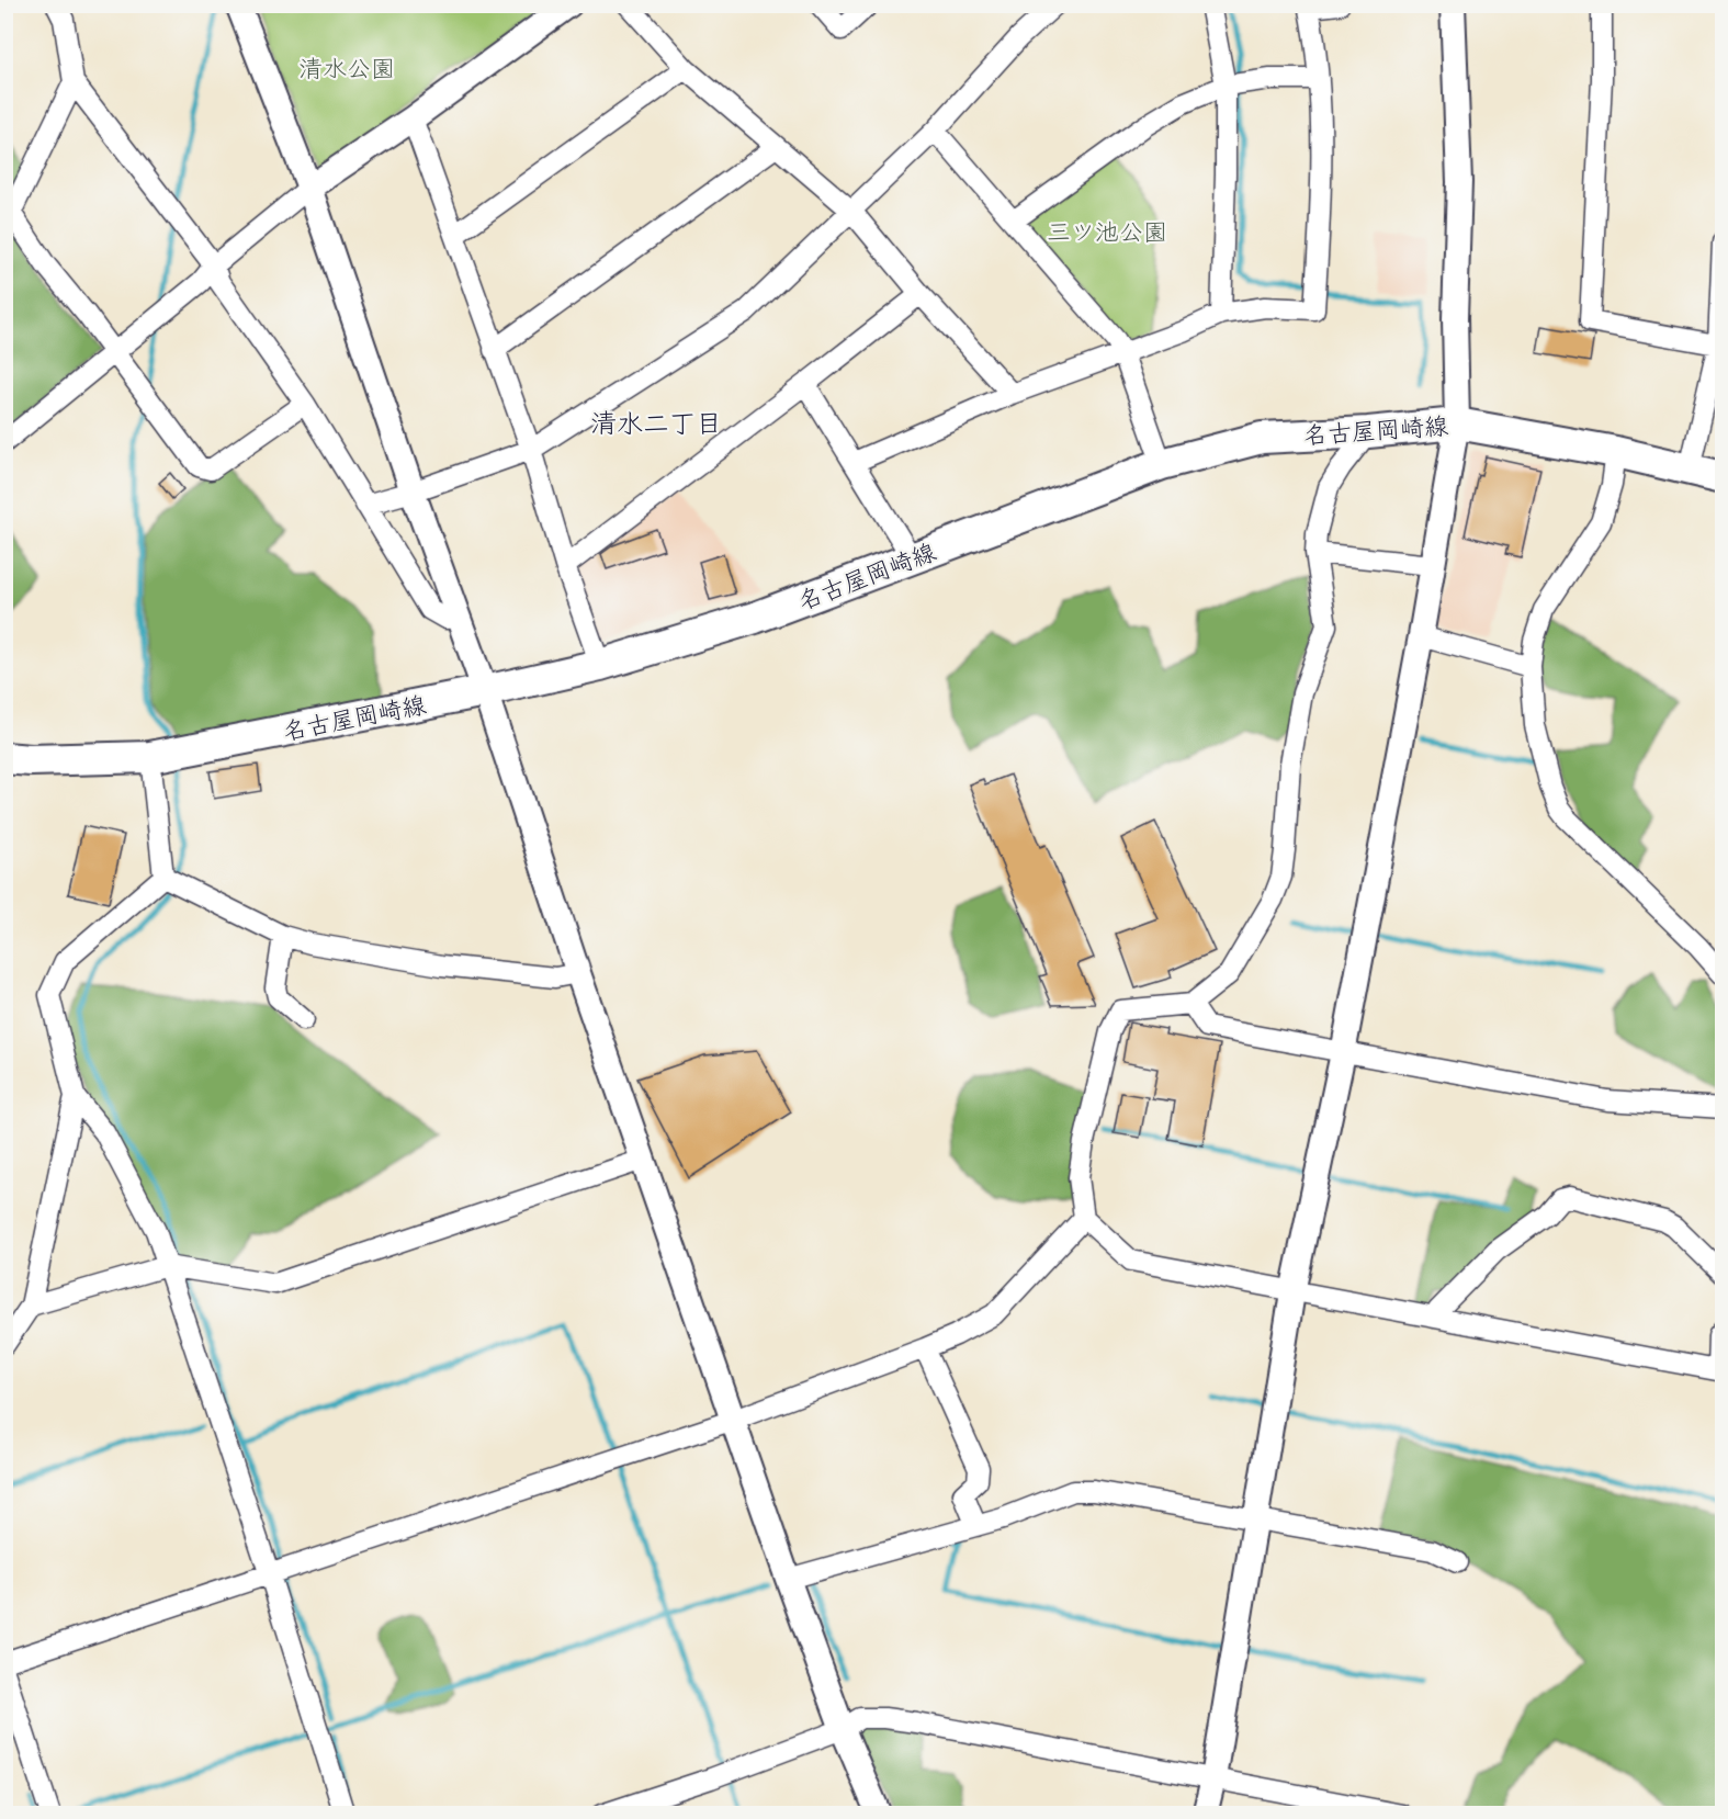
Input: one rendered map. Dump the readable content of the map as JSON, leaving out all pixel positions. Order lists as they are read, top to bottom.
{
  "streets": {
    "main road": ["名古屋岡崎線"]
  },
  "districts": ["清水二丁目"],
  "parks": ["清水公園", "三ツ池公園"]
}
